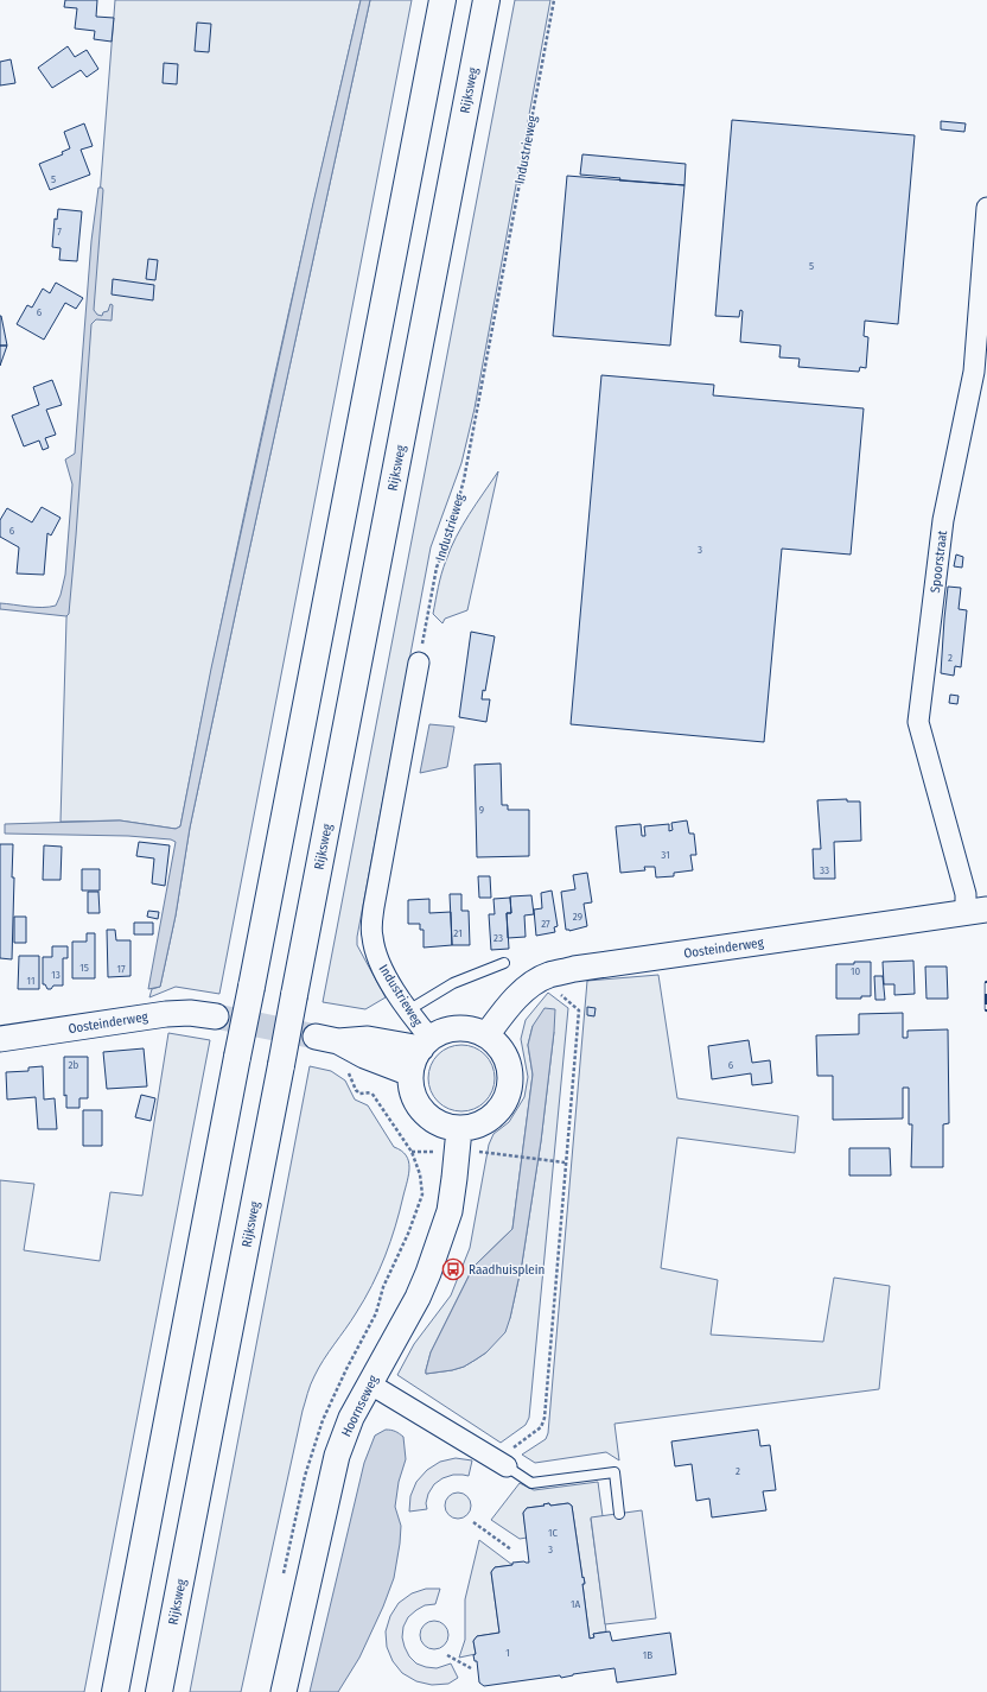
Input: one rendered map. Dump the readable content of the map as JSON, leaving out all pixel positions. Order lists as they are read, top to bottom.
{
  "streets": {
    "highway": ["Rijksweg"],
    "street": [
      "Industrieweg",
      "Spoorstraat",
      "Oosteinderweg",
      "Hoornseweg"
    ]
  },
  "crossings": [
    ["Industrieweg", "Oosteinderweg"],
    ["Industrieweg", "Hoornseweg"],
    ["Spoorstraat", "Oosteinderweg"],
    ["Oosteinderweg", "Hoornseweg"]
  ],
  "places": {
    "bus stop": ["Raadhuisplein"]
  },
  "house_numbers": [
    "5",
    "7",
    "5",
    "6",
    "6",
    "3",
    "2",
    "9",
    "31",
    "33",
    "29",
    "27",
    "21",
    "23",
    "15",
    "17",
    "10",
    "13",
    "11",
    "2b",
    "6",
    "2",
    "1C",
    "3",
    "1A",
    "1",
    "1B"
  ]
}
